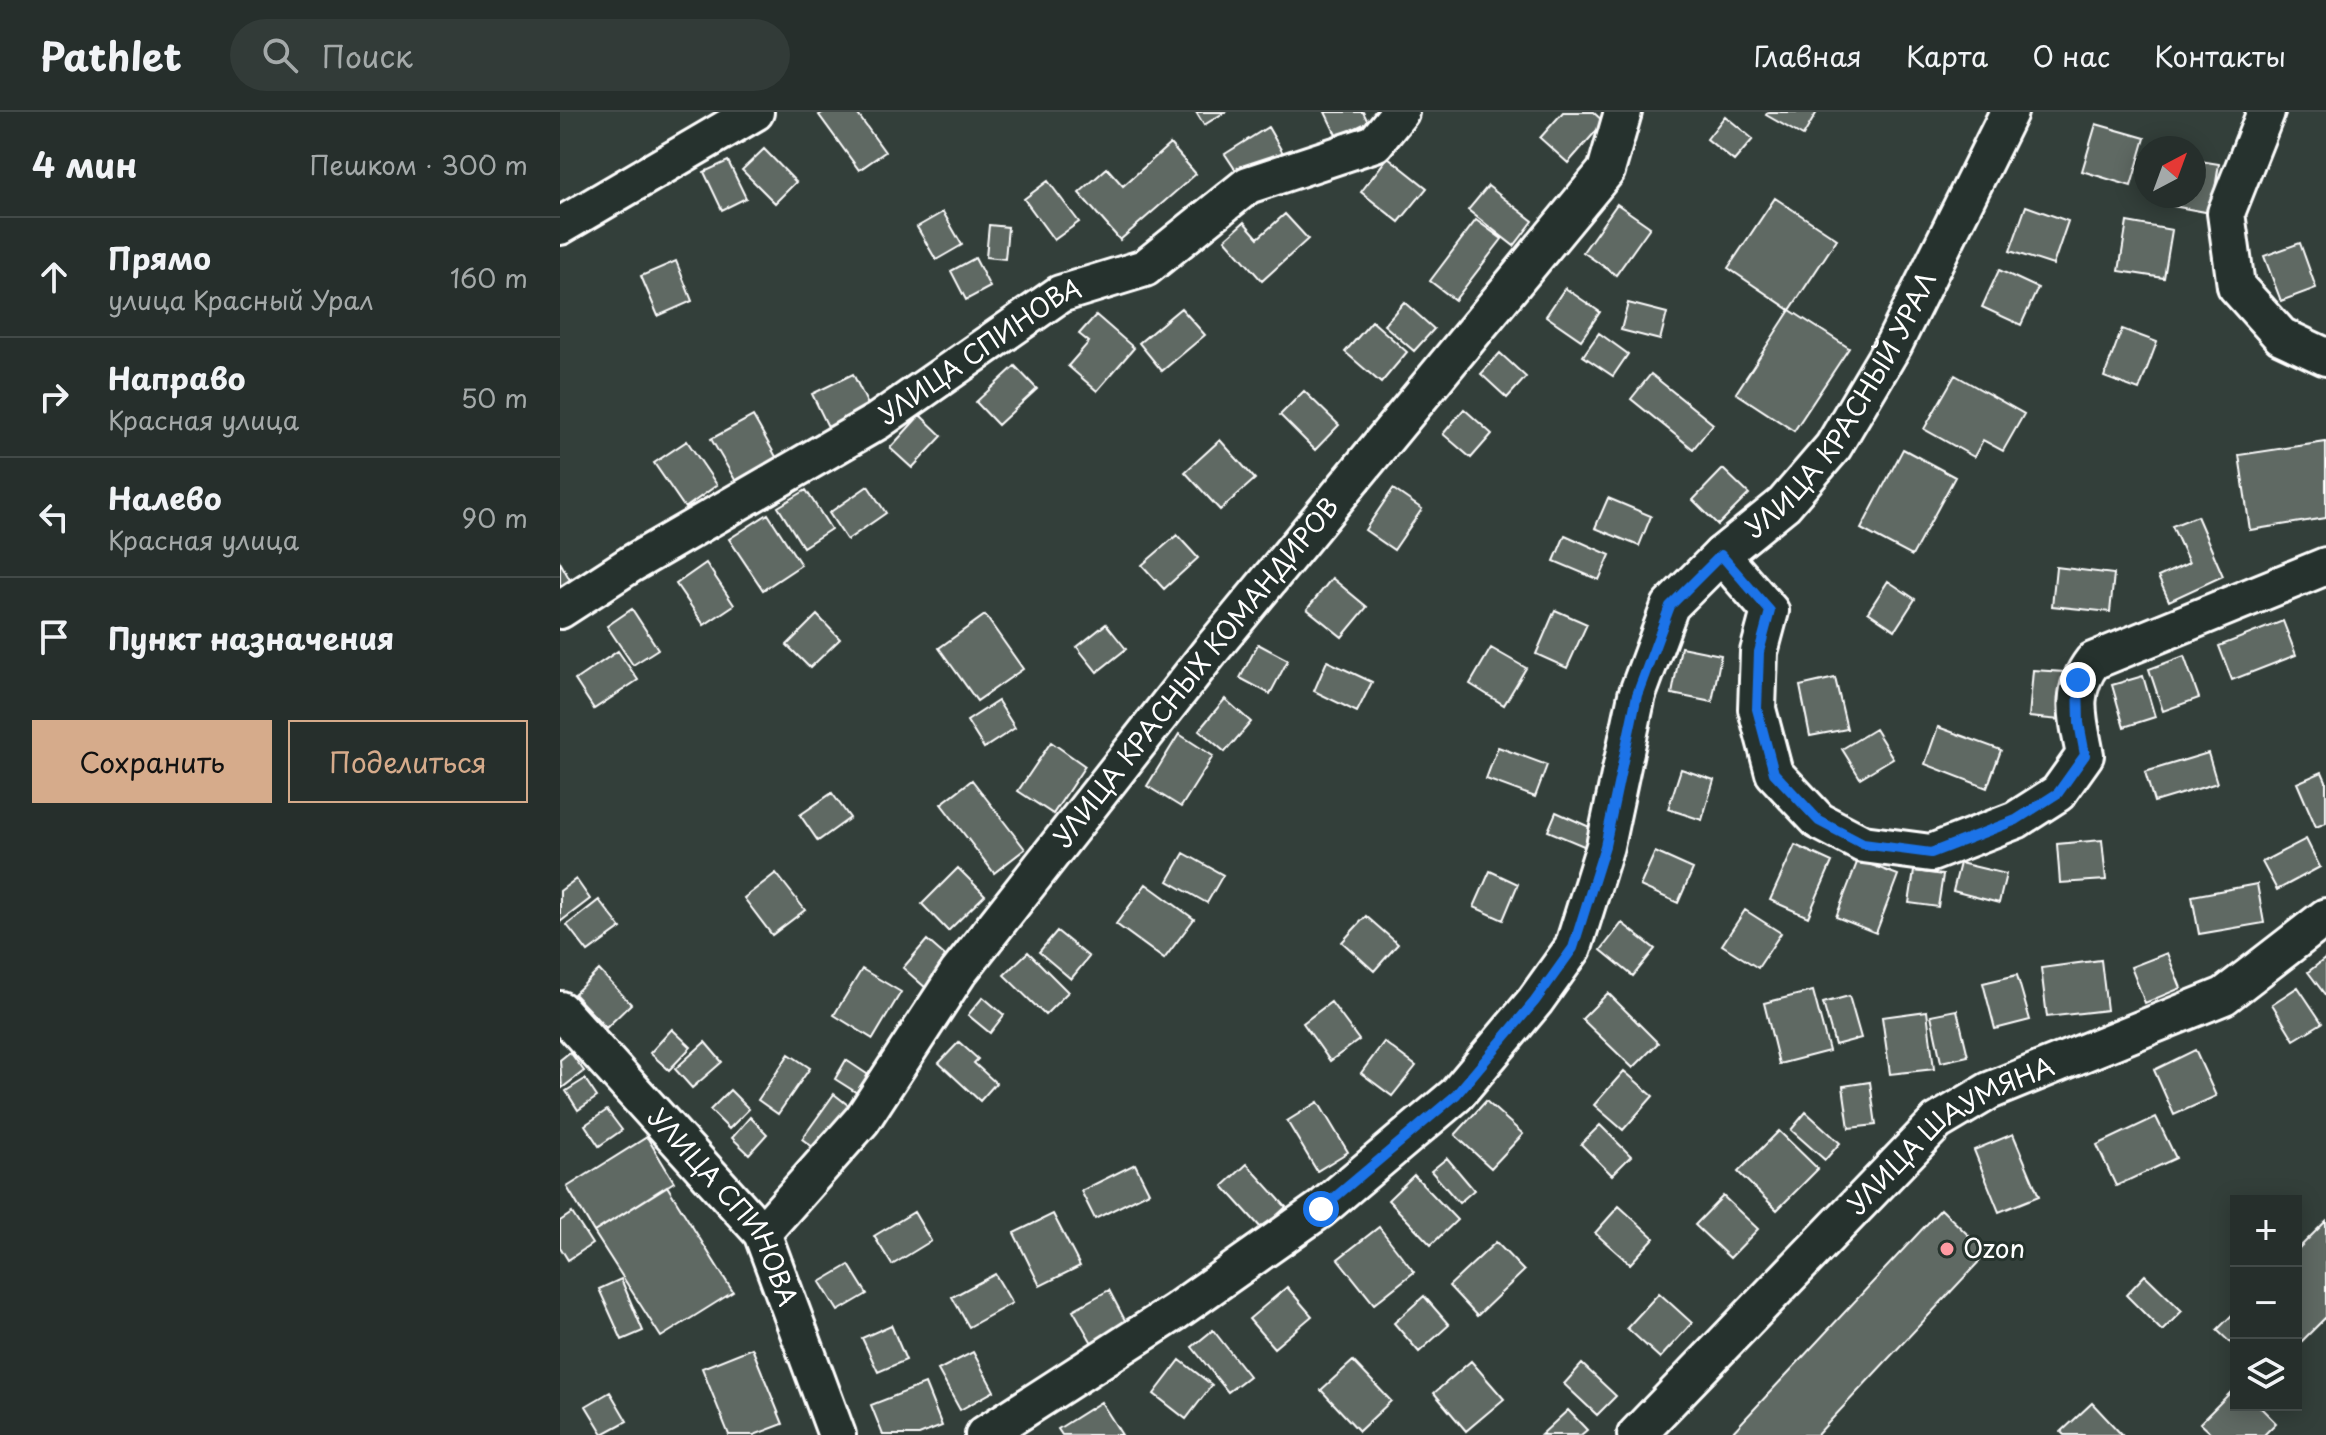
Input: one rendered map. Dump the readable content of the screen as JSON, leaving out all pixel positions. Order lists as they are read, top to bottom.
{
  "streets": {
    "street": [
      "УЛИЦА СПИНОВА",
      "УЛИЦА КРАСНЫЙ УРАЛ",
      "УЛИЦА КРАСНЫХ КОМАНДИРОВ",
      "УЛИЦА ШАУМЯНА"
    ]
  },
  "crossings": [
    ["УЛИЦА СПИНОВА", "УЛИЦА КРАСНЫХ КОМАНДИРОВ"]
  ],
  "places": ["Ozon"],
  "north": "top right",
  "page": {
    "header": "Pathlet",
    "search": "Поиск",
    "nav": [
      "Главная",
      "Карта",
      "О нас",
      "Контакты"
    ],
    "heading": ["4 мин", "Пешком · 300 m"],
    "list": [
      ["Прямо", "улица Красный Урал", "160 m"],
      ["Направо", "Красная улица", "50 m"],
      ["Налево", "Красная улица", "90 m"],
      "Пункт назначения"
    ],
    "buttons": ["Сохранить", "Поделиться"],
    "map_buttons": ["+", "−"]
  }
}
